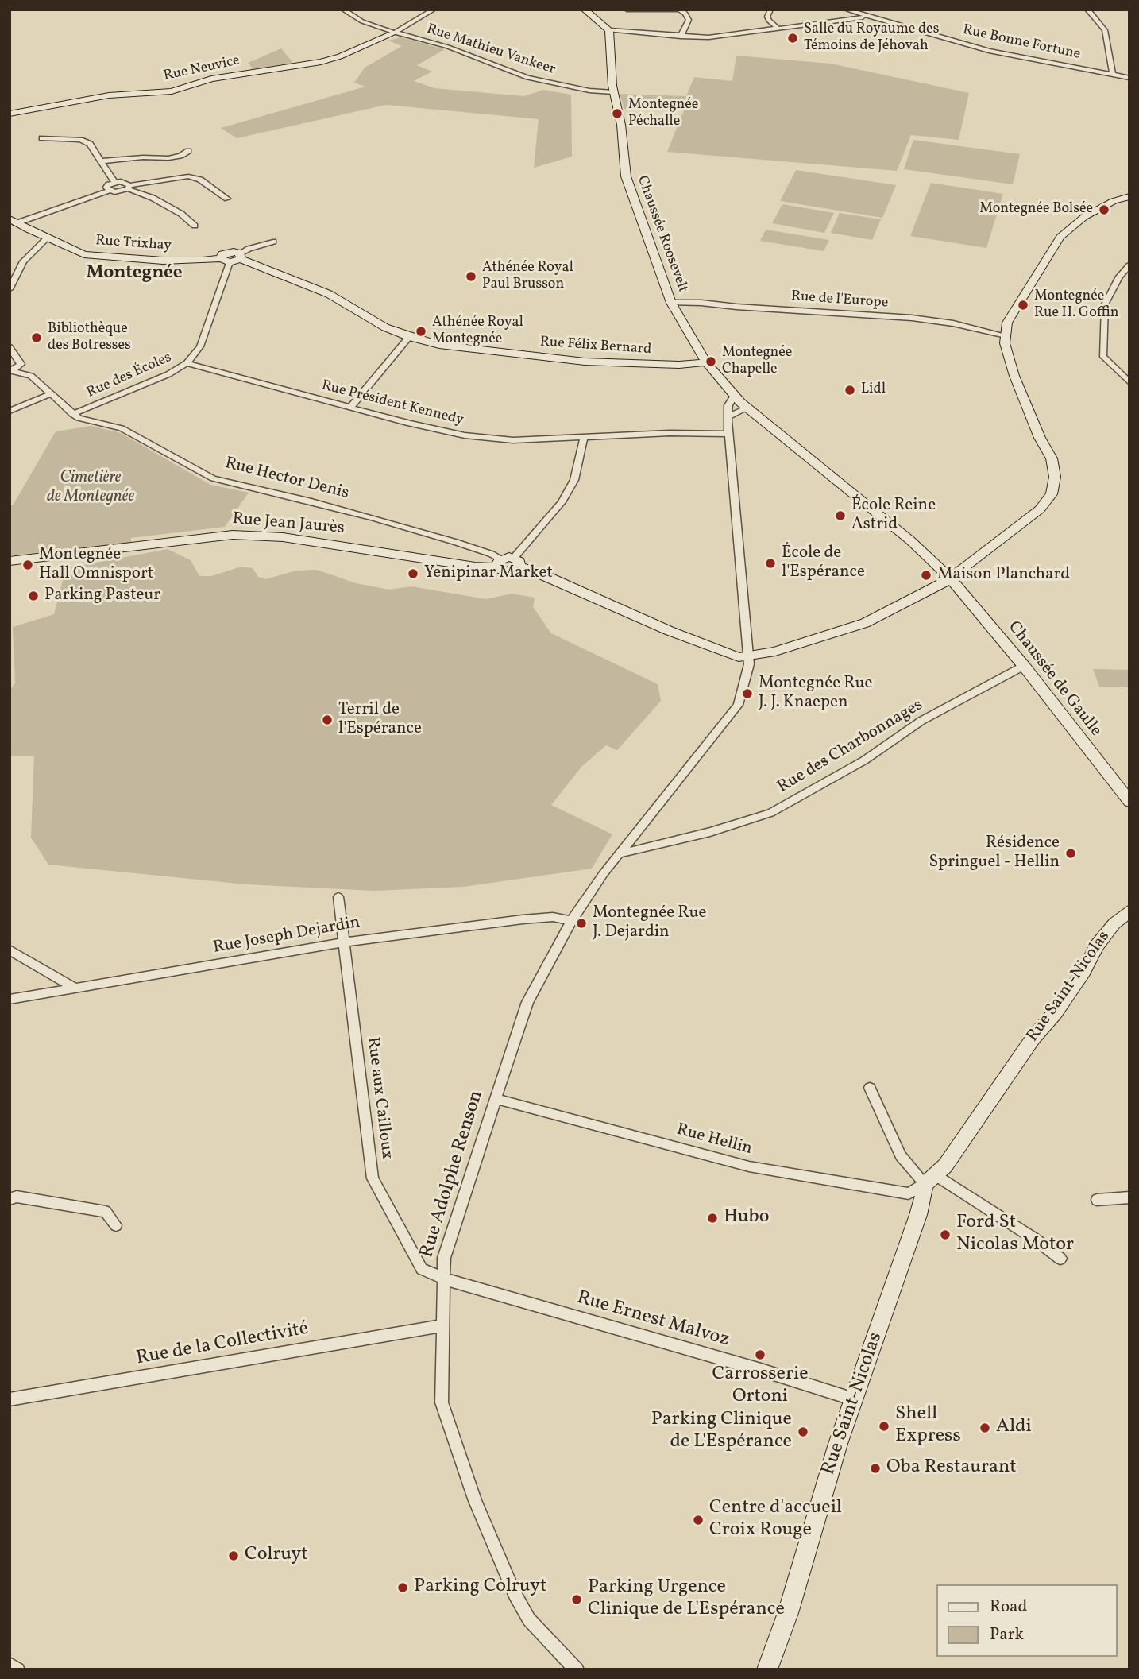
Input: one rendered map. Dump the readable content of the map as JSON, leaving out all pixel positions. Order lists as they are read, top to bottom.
{
  "streets": {
    "street": [
      "Rue Bonne Fortune",
      "Rue Mathieu Vankeer",
      "Rue Neuvice",
      "Chaussée Roosevelt",
      "Rue Trixhay",
      "Rue de l'Europe",
      "Rue Félix Bernard",
      "Rue des Écoles",
      "Rue Président Kennedy",
      "Rue Hector Denis",
      "Rue Jean Jaurès",
      "Chaussée de Gaulle",
      "Rue des Charbonnages",
      "Rue Joseph Dejardin",
      "Rue Saint-Nicolas",
      "Rue aux Cailloux",
      "Rue Hellin",
      "Rue Adolphe Renson",
      "Rue Ernest Malvoz",
      "Rue de la Collectivité"
    ]
  },
  "crossings": [
    ["Rue Mathieu Vankeer", "Rue Neuvice"],
    ["Rue Mathieu Vankeer", "Chaussée Roosevelt"],
    ["Chaussée Roosevelt", "Rue de l'Europe"],
    ["Chaussée Roosevelt", "Rue Félix Bernard"],
    ["Chaussée Roosevelt", "Chaussée de Gaulle"],
    ["Rue Trixhay", "Rue Félix Bernard"],
    ["Rue Trixhay", "Rue des Écoles"],
    ["Rue des Écoles", "Rue Président Kennedy"],
    ["Rue des Écoles", "Rue Hector Denis"],
    ["Rue Président Kennedy", "Rue Adolphe Renson"],
    ["Rue Hector Denis", "Rue Jean Jaurès"],
    ["Chaussée de Gaulle", "Rue des Charbonnages"],
    ["Rue des Charbonnages", "Rue Adolphe Renson"],
    ["Rue Joseph Dejardin", "Rue aux Cailloux"],
    ["Rue Joseph Dejardin", "Rue Adolphe Renson"],
    ["Rue Saint-Nicolas", "Rue Hellin"],
    ["Rue Saint-Nicolas", "Rue Ernest Malvoz"],
    ["Rue aux Cailloux", "Rue Adolphe Renson"],
    ["Rue aux Cailloux", "Rue Ernest Malvoz"],
    ["Rue Hellin", "Rue Adolphe Renson"],
    ["Rue Adolphe Renson", "Rue Ernest Malvoz"],
    ["Rue Adolphe Renson", "Rue de la Collectivité"]
  ],
  "districts": ["Montegnée"],
  "parks": ["Cimetière de Montegnée"],
  "places": [
    "Salle du Royaume des Témoins de Jéhovah",
    "Montegnée Péchalle",
    "Montegnée Bolsée",
    "Athénée Royal Paul Brusson",
    "Montegnée Rue H. Goffin",
    "Athénée Royal Montegnée",
    "Bibliothèque des Botresses",
    "Montegnée Chapelle",
    "Lidl",
    "École Reine Astrid",
    "École de l'Espérance",
    "Montegnée Hall Omnisport",
    "Yenipinar Market",
    "Maison Planchard",
    "Parking Pasteur",
    "Montegnée Rue J. J. Knaepen",
    "Terril de l'Espérance",
    "Résidence Springuel - Hellin",
    "Montegnée Rue J. Dejardin",
    "Hubo",
    "Ford St Nicolas Motor",
    "Carrosserie Ortoni",
    "Shell Express",
    "Aldi",
    "Parking Clinique de L'Espérance",
    "Oba Restaurant",
    "Centre d'accueil Croix Rouge",
    "Colruyt",
    "Parking Colruyt",
    "Parking Urgence Clinique de L'Espérance"
  ],
  "legend": ["Road", "Park"]
}
